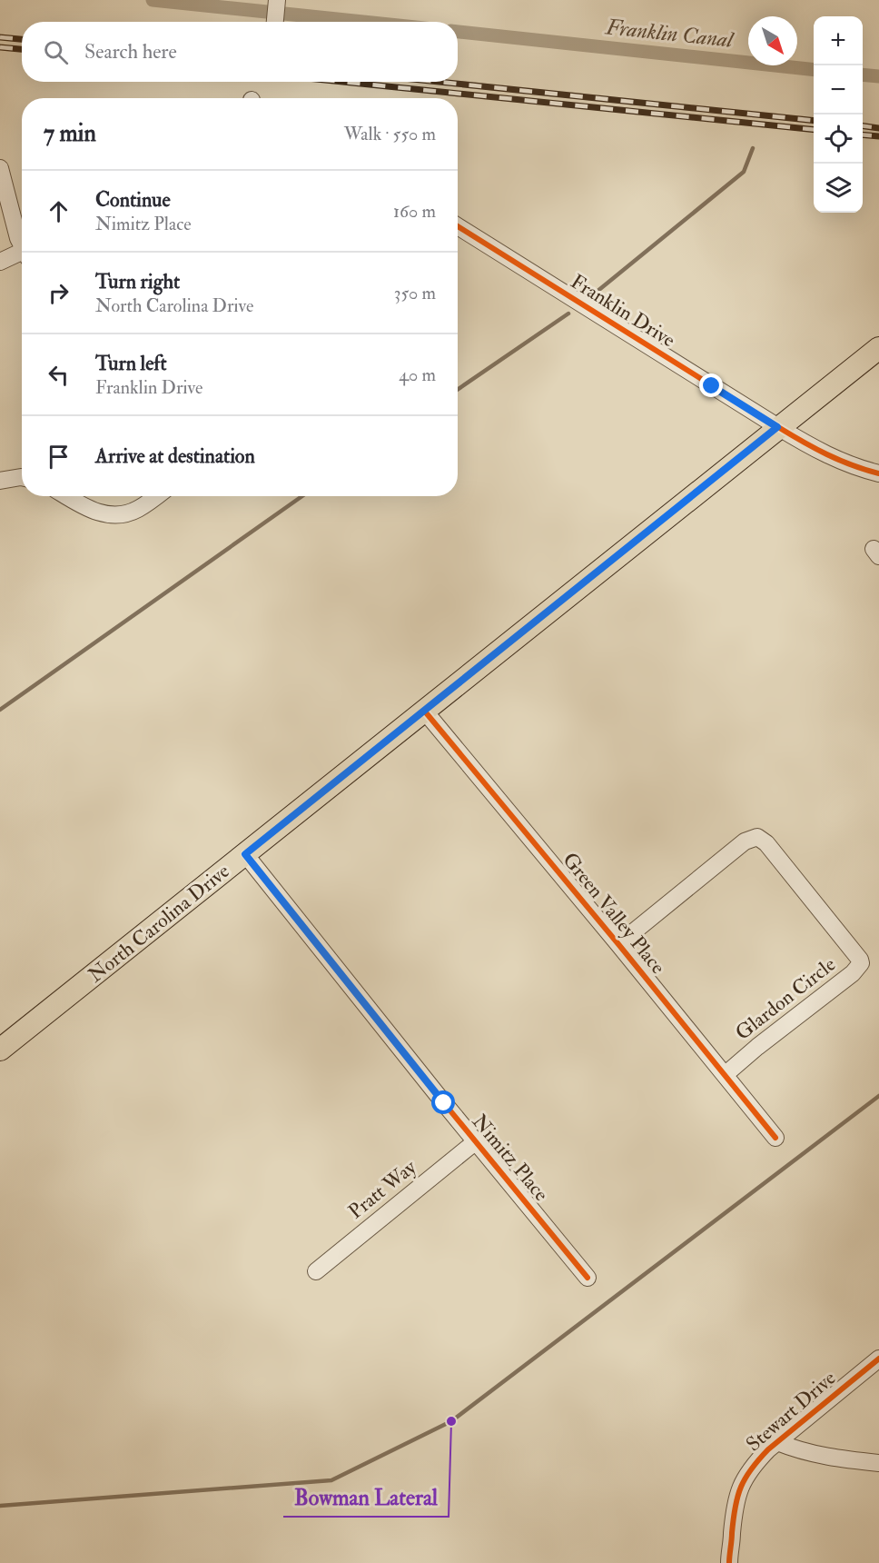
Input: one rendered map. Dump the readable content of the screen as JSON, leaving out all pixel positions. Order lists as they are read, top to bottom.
{
  "streets": {
    "main road": ["North Carolina Drive"],
    "street": [
      "Franklin Drive",
      "Green Valley Place",
      "Glardon Circle",
      "Nimitz Place",
      "Pratt Way",
      "Stewart Drive"
    ]
  },
  "crossings": [
    ["Franklin Drive", "North Carolina Drive"],
    ["Green Valley Place", "North Carolina Drive"],
    ["Green Valley Place", "Glardon Circle"],
    ["North Carolina Drive", "Nimitz Place"],
    ["Nimitz Place", "Pratt Way"]
  ],
  "water": ["Franklin Canal"],
  "places": ["Bowman Lateral"],
  "north": "bottom right",
  "page": {
    "map_buttons": ["+", "−"],
    "search": "Search here",
    "heading": ["7 min", "Walk · 550 m"],
    "list": [
      ["Continue", "Nimitz Place", "160 m"],
      ["Turn right", "North Carolina Drive", "350 m"],
      ["Turn left", "Franklin Drive", "40 m"],
      "Arrive at destination"
    ]
  }
}
